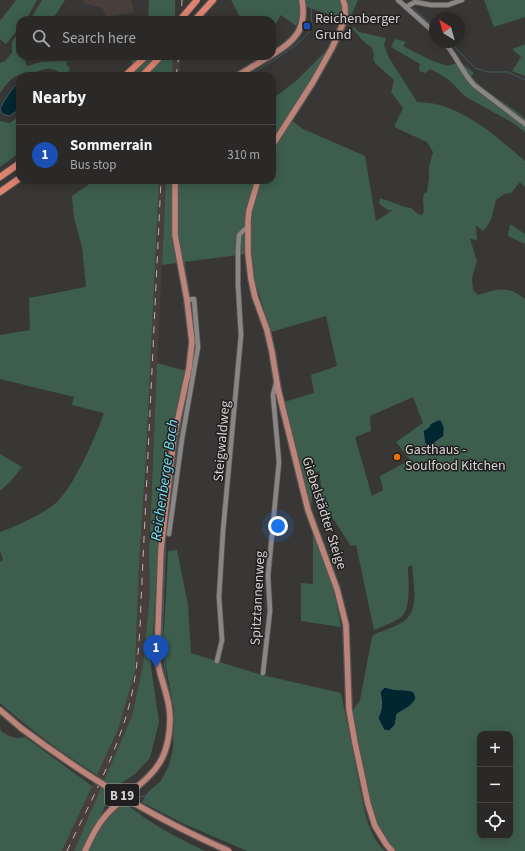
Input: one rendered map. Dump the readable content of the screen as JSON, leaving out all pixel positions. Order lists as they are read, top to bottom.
{
  "streets": {
    "main road": ["Giebelstädter Steige", "B 19"],
    "street": ["Steigwaldweg", "Spitztannenweg"]
  },
  "crossings": [
    ["Steigwaldweg", "Giebelstädter Steige"],
    ["Giebelstädter Steige", "Spitztannenweg"]
  ],
  "water": ["Reichenberger Bach"],
  "places": {
    "transit": ["Reichenberger Grund"],
    "other": ["Gasthaus - Soulfood Kitchen"]
  },
  "north": "top left",
  "page": {
    "search": "Search here",
    "heading": "Nearby",
    "list": [
      {
        "mark": "1",
        "name": "Sommerrain",
        "note": "Bus stop",
        "value": "310 m"
      }
    ],
    "pins": "1",
    "map_buttons": ["+", "−"]
  }
}
